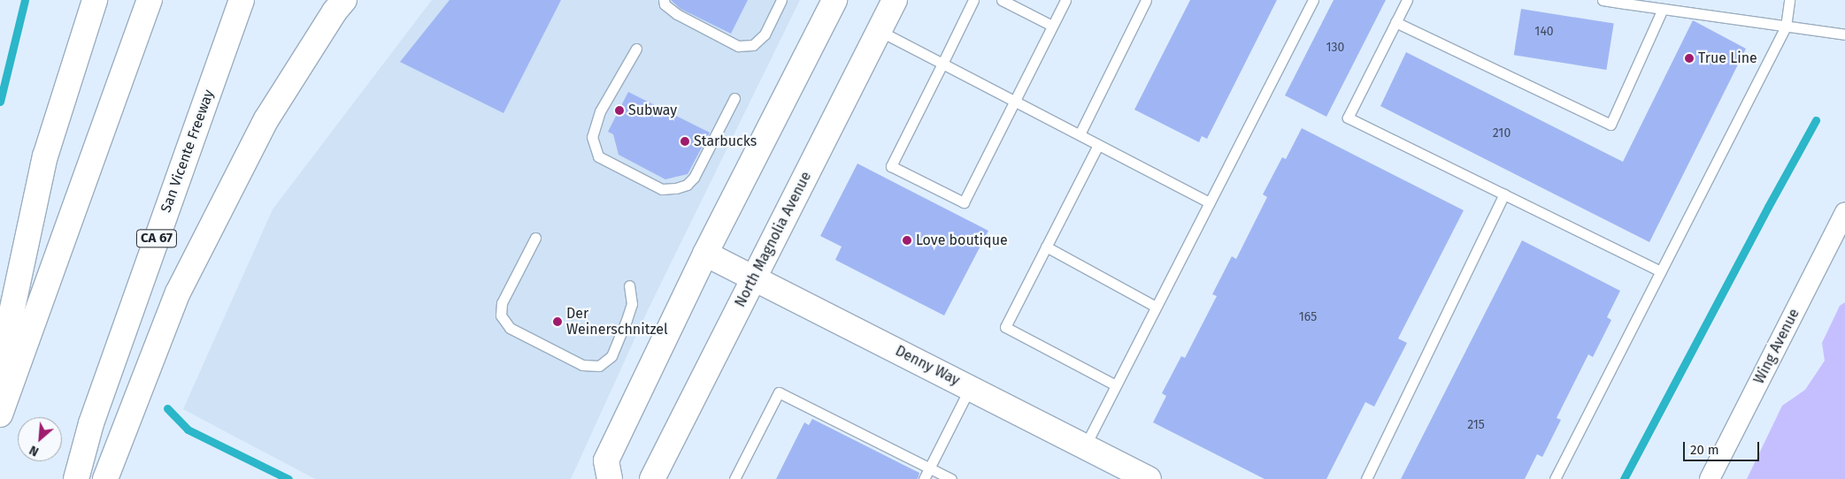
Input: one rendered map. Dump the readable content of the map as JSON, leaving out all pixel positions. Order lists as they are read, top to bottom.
{
  "streets": {
    "main road": [
      "San Vicente Freeway",
      "CA 67",
      "North Magnolia Avenue",
      "Denny Way"
    ],
    "street": ["Wing Avenue"]
  },
  "crossings": [
    ["North Magnolia Avenue", "Denny Way"]
  ],
  "places": [
    "True Line",
    "Subway",
    "Starbucks",
    "Love boutique",
    "Der Weinerschnitzel"
  ],
  "house_numbers": [
    "140",
    "130",
    "210",
    "165",
    "215"
  ],
  "scale_bar": "20 m",
  "north": "bottom left"
}
